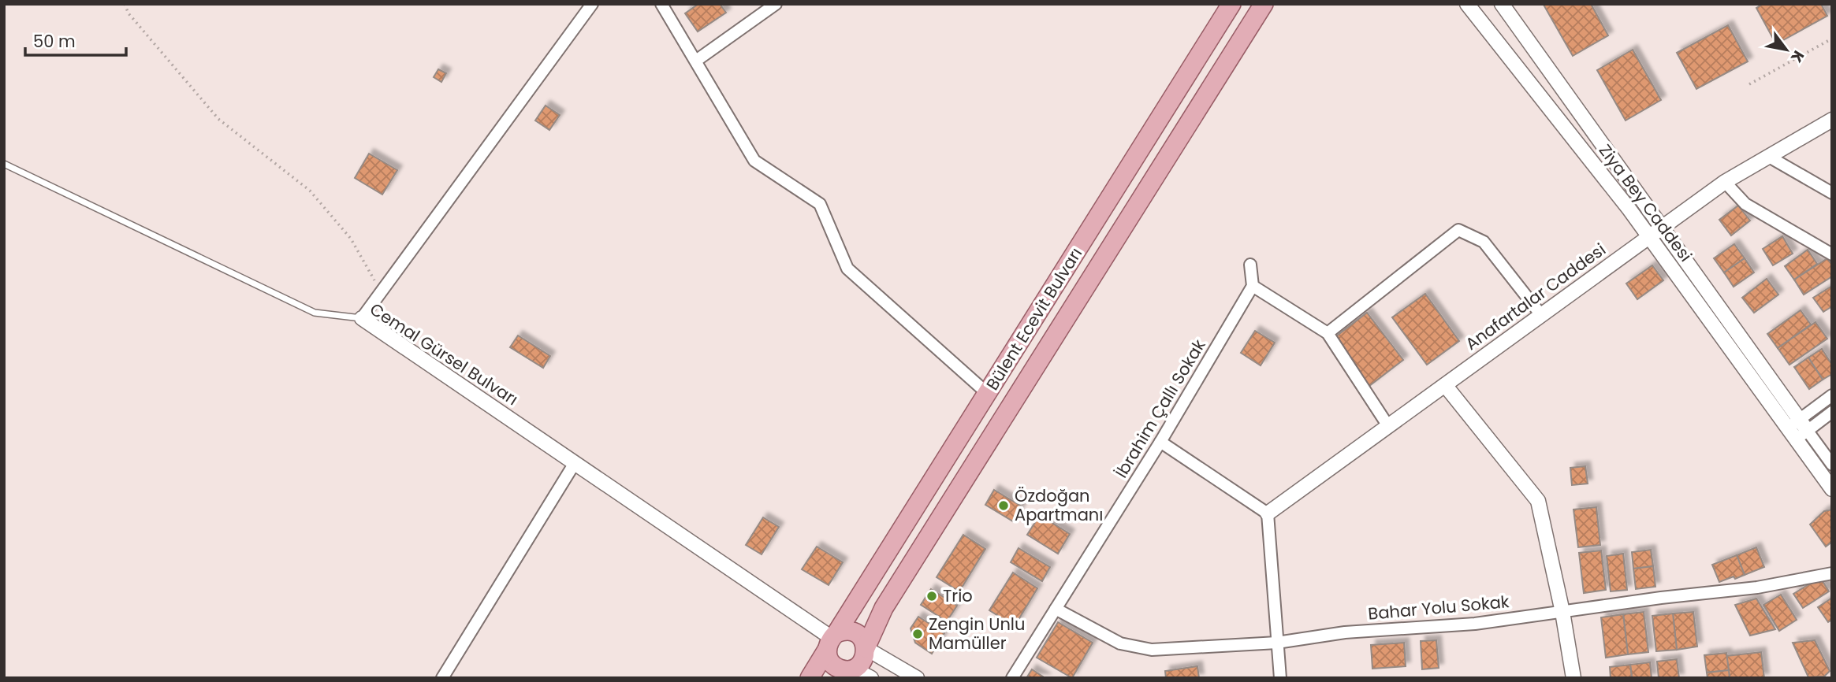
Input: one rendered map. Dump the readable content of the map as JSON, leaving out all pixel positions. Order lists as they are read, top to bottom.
{
  "streets": {
    "main road": ["Bülent Ecevit Bulvarı"],
    "street": [
      "Ziya Bey Caddesi",
      "Anafartalar Caddesi",
      "Cemal Gürsel Bulvarı",
      "İbrahim Çallı Sokak",
      "Bahar Yolu Sokak"
    ]
  },
  "crossings": [
    ["Ziya Bey Caddesi", "Anafartalar Caddesi"],
    ["Bülent Ecevit Bulvarı", "Cemal Gürsel Bulvarı"],
    ["İbrahim Çallı Sokak", "Bahar Yolu Sokak"]
  ],
  "places": ["Özdoğan Apartmanı", "Trio", "Zengin Unlu Mamüller"],
  "scale_bar": "50 m",
  "north": "bottom right"
}
